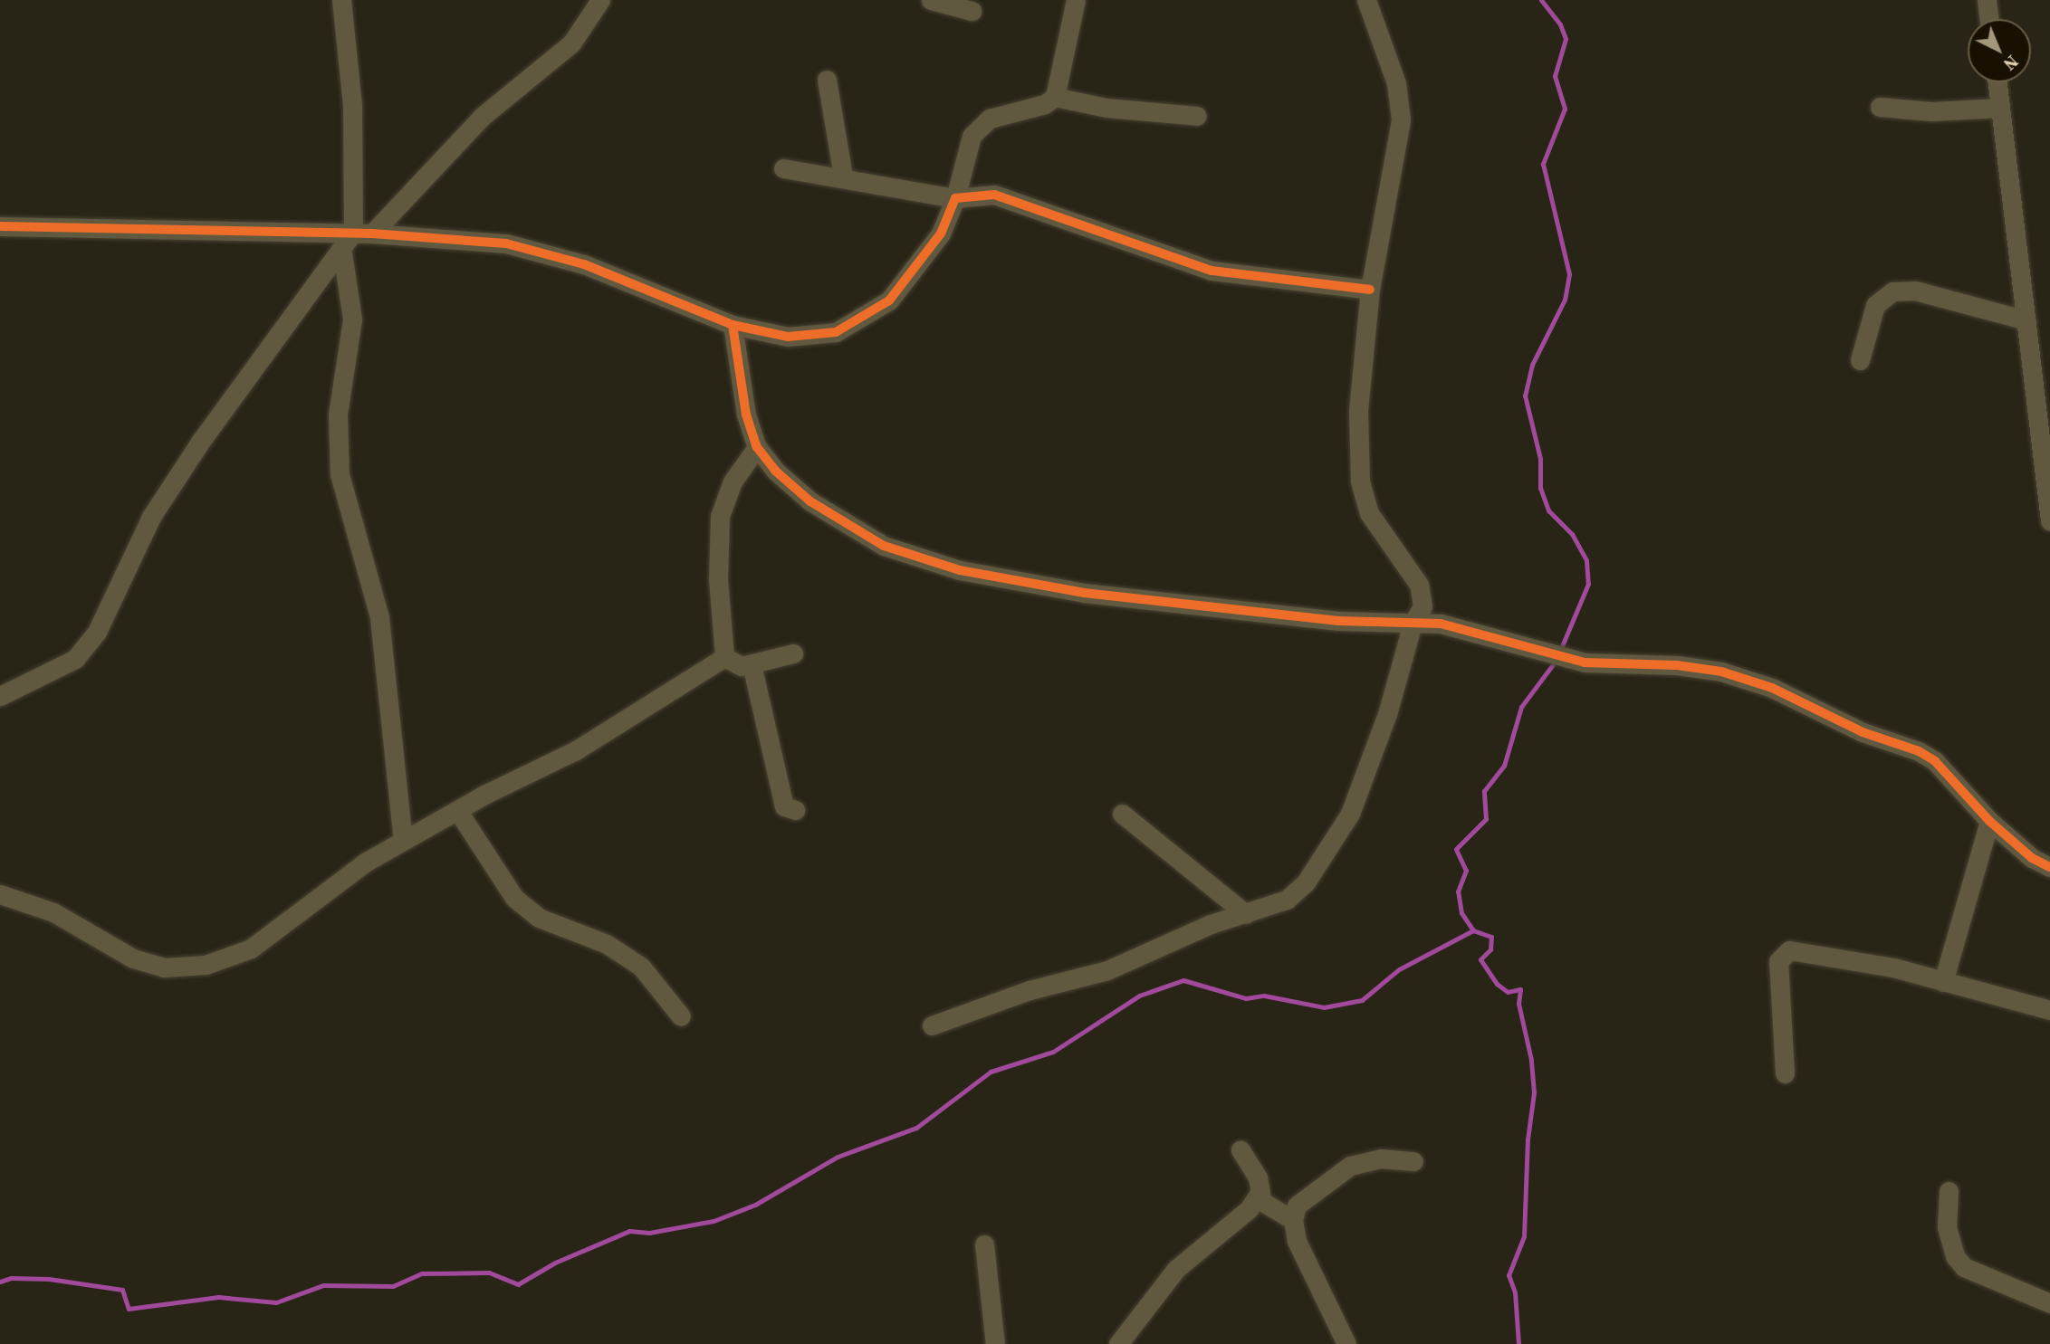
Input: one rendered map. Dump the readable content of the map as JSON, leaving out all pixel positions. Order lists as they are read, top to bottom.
{
  "north": "bottom right"
}
